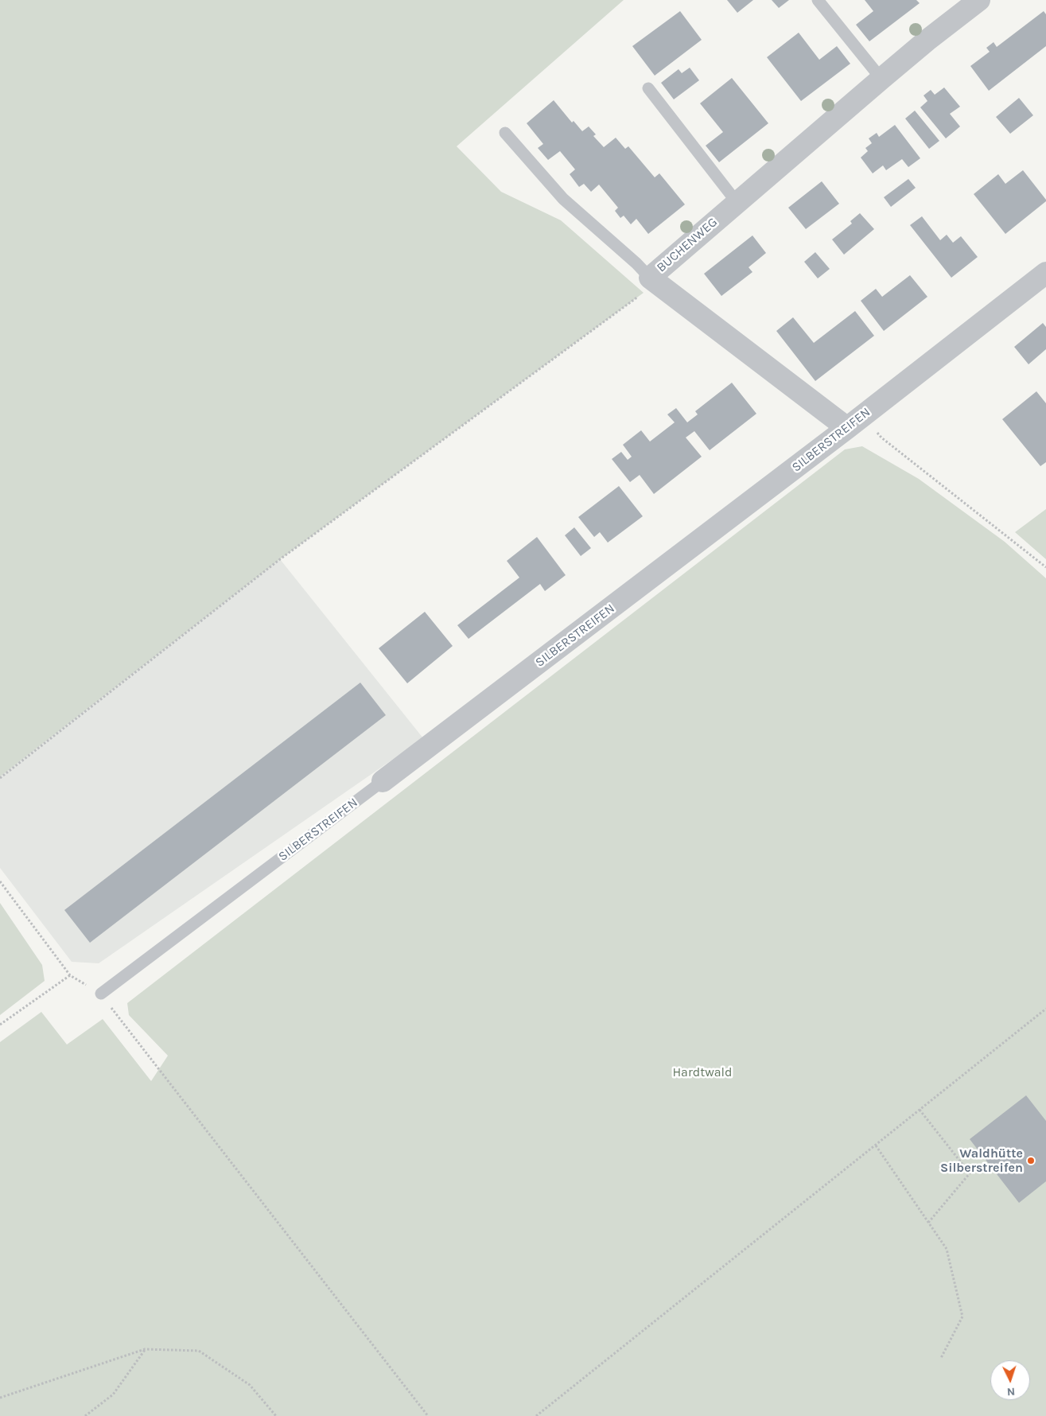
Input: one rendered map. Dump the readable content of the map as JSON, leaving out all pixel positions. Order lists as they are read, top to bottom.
{
  "streets": {
    "street": ["BUCHENWEG", "SILBERSTREIFEN"]
  },
  "parks": ["Hardtwald"],
  "places": ["Waldhütte Silberstreifen"],
  "north": "bottom"
}
